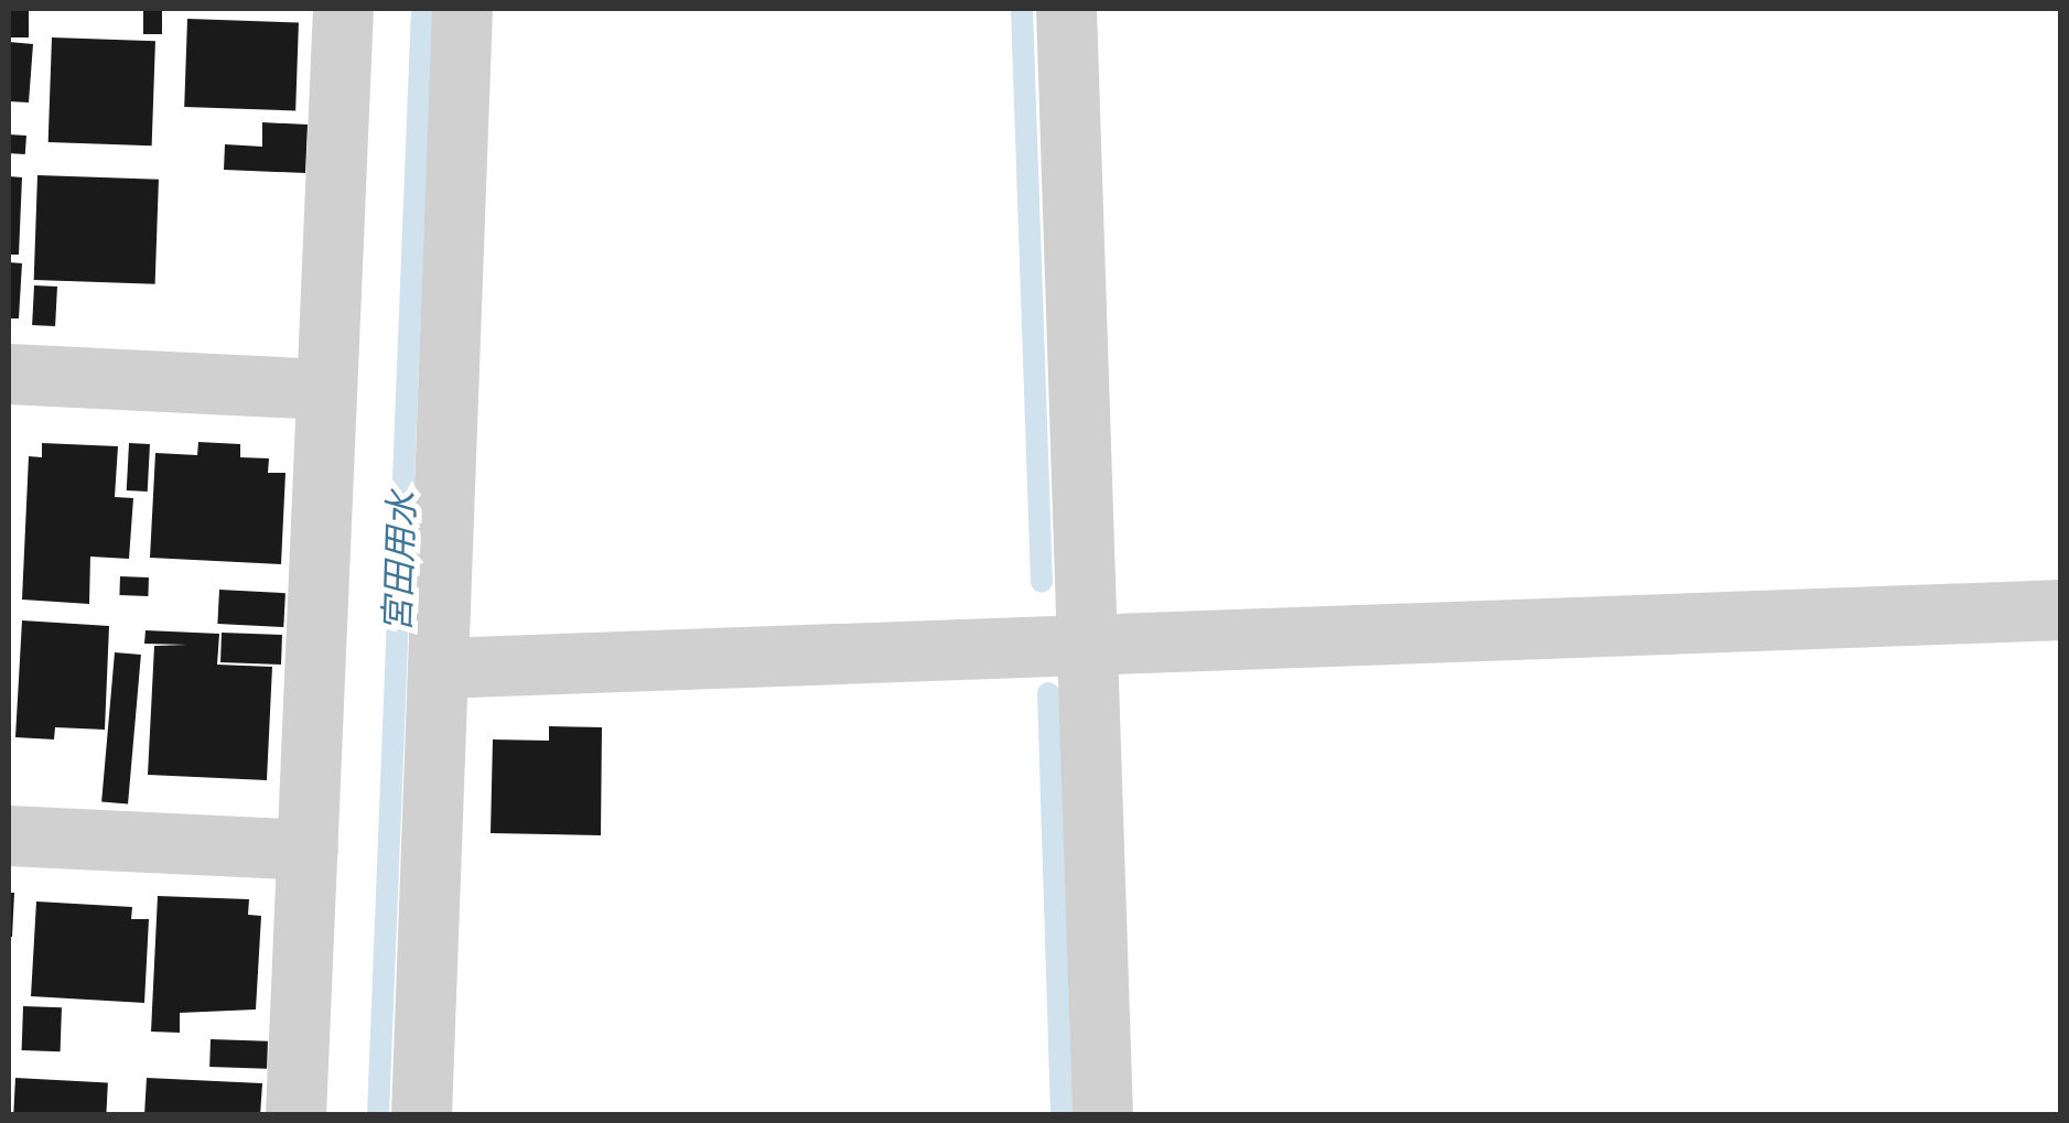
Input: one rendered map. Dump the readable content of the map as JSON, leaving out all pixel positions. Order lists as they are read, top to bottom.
{
  "water": ["宮田用水"]
}
